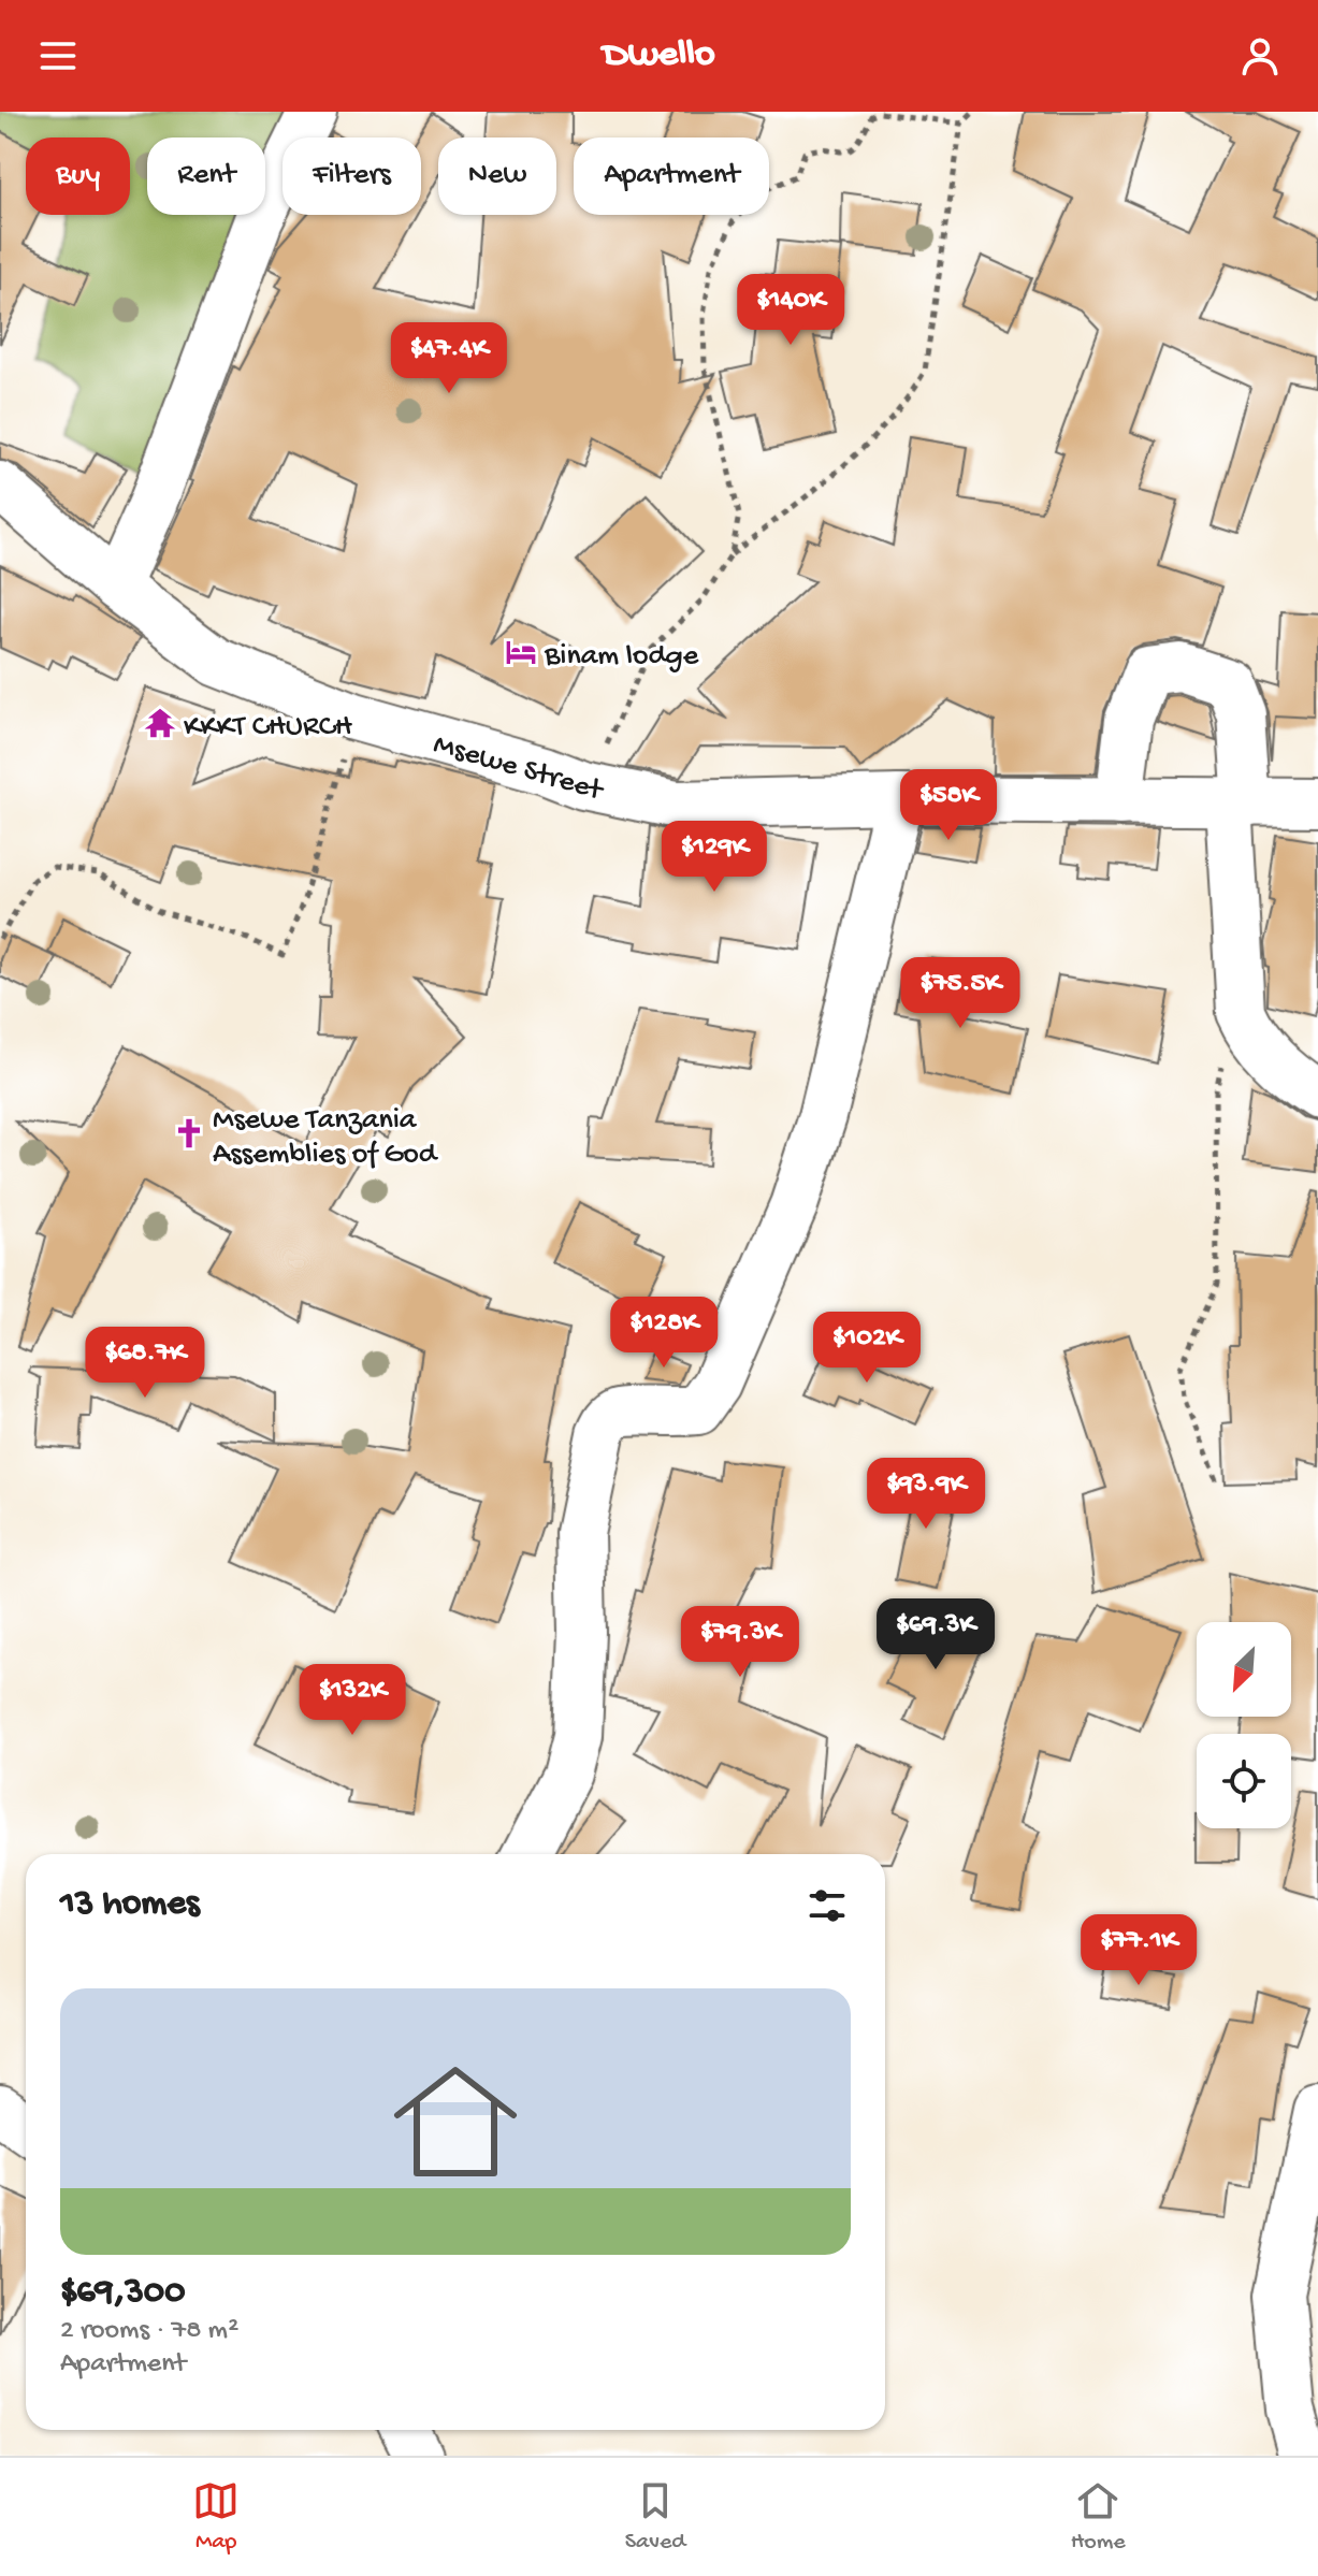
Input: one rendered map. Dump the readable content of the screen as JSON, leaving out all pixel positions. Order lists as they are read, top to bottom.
{
  "streets": {
    "street": ["Msewe Street"]
  },
  "places": {
    "hotel": ["Binam lodge"],
    "temple": ["KKKT CHURCH"],
    "church": ["Msewe Tanzania Assemblies of God"]
  },
  "north": "bottom left",
  "page": {
    "header": "Dwello",
    "chip": [
      "Buy",
      "Rent",
      "Filters",
      "New",
      "Apartment"
    ],
    "price": [
      "$140K",
      "$47.4K",
      "$58K",
      "$129K",
      "$75.5K",
      "$128K",
      "$102K",
      "$68.7K",
      "$93.9K",
      "$69.3K",
      "$79.3K",
      "$132K",
      "$77.1K"
    ],
    "heading": "13 homes",
    "list": [
      {
        "name": "$69,300",
        "note": "2 rooms · 78 m² · Apartment"
      }
    ],
    "tabs": ["Map", "Saved", "Home"]
  }
}
